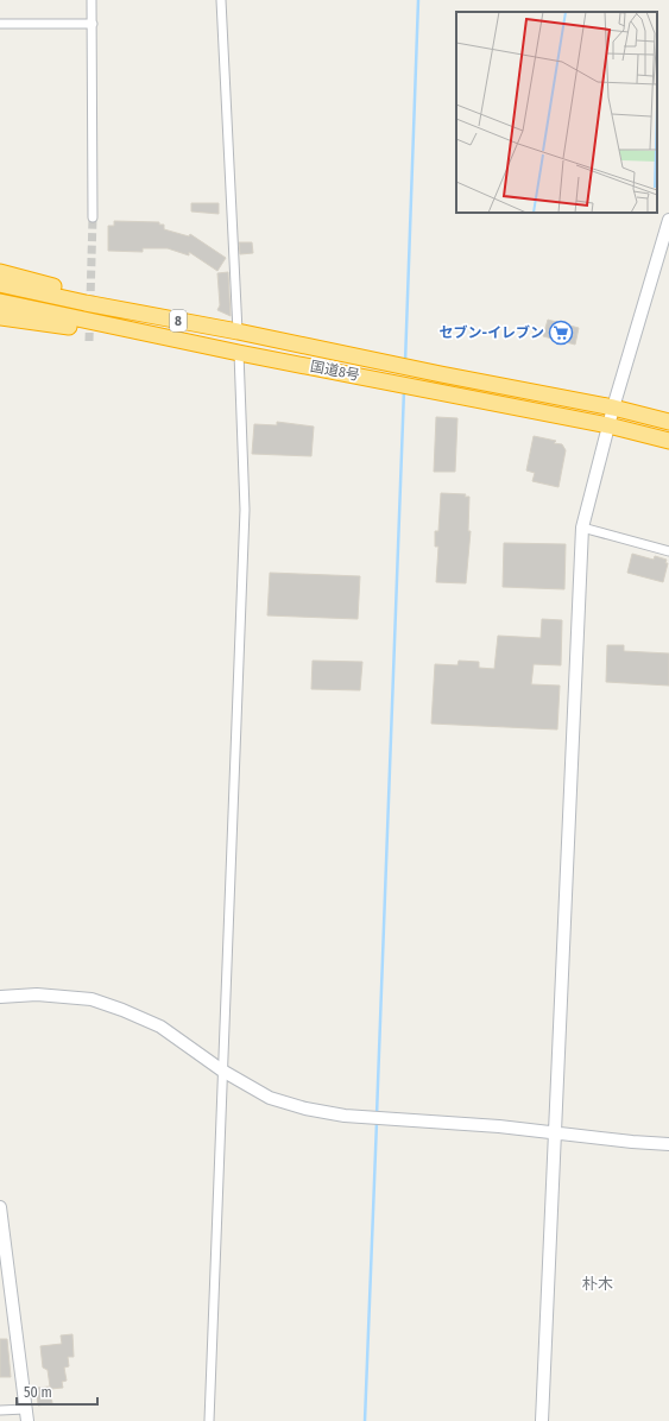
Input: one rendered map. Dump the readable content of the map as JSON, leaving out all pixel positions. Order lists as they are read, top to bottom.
{
  "streets": {
    "highway": ["8", "国道8号"]
  },
  "crossings": [
    ["8", "国道8号"]
  ],
  "districts": ["朴木"],
  "places": {
    "supermarket": ["セブン-イレブン"]
  },
  "scale_bar": "50 m"
}
